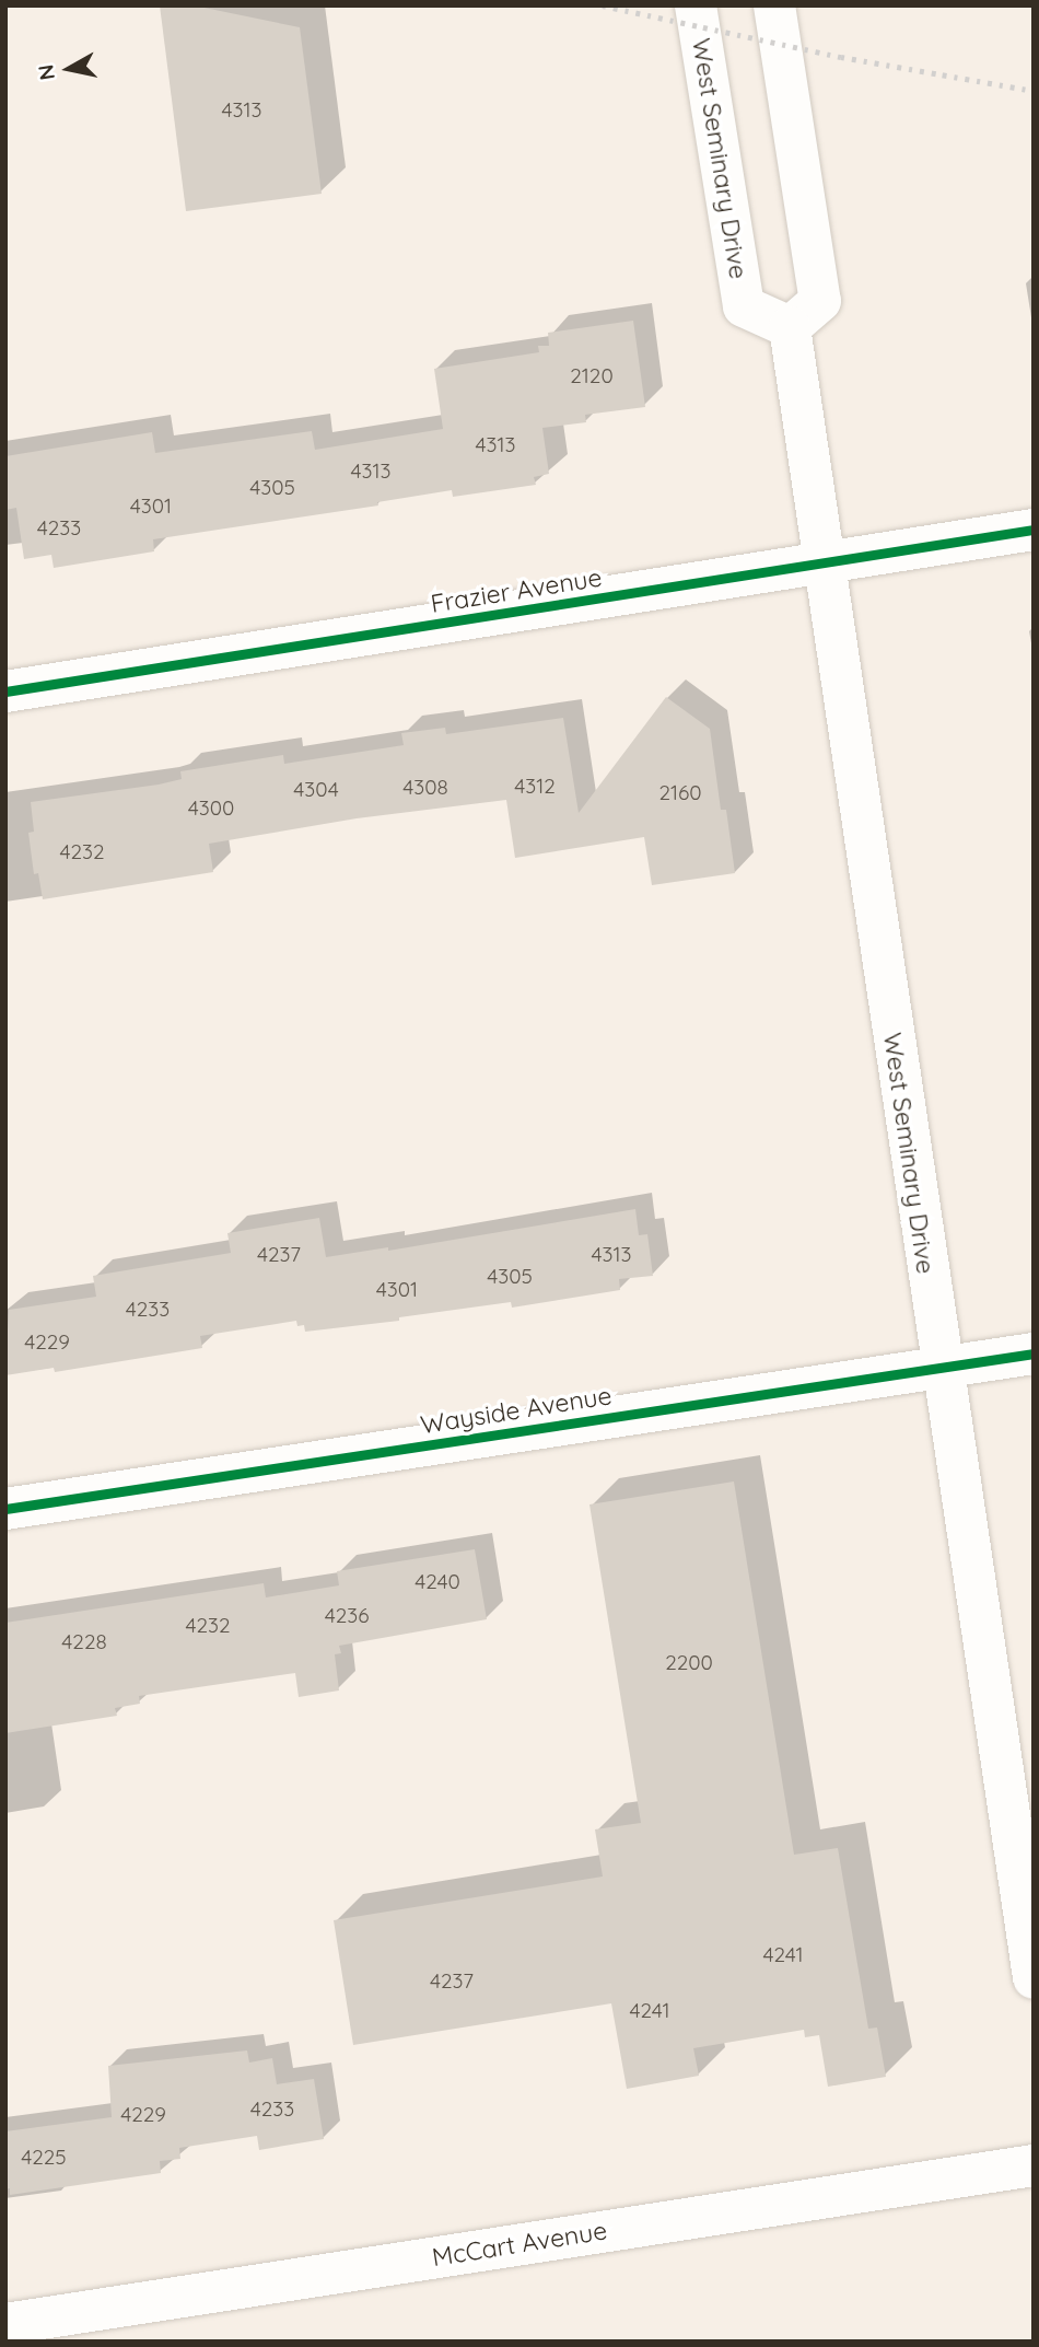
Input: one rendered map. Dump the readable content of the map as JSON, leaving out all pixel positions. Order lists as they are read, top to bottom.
{
  "streets": {
    "main road": [
      "West Seminary Drive",
      "Frazier Avenue",
      "Wayside Avenue",
      "McCart Avenue"
    ]
  },
  "crossings": [
    ["West Seminary Drive", "Frazier Avenue"],
    ["West Seminary Drive", "Wayside Avenue"]
  ],
  "house_numbers": [
    "4313",
    "2120",
    "4313",
    "4313",
    "4305",
    "4301",
    "4233",
    "4312",
    "4308",
    "4304",
    "2160",
    "4300",
    "4232",
    "4237",
    "4313",
    "4305",
    "4301",
    "4233",
    "4229",
    "4240",
    "4236",
    "4232",
    "4228",
    "2200",
    "4241",
    "4237",
    "4241",
    "4233",
    "4229",
    "4225"
  ],
  "north": "left"
}
